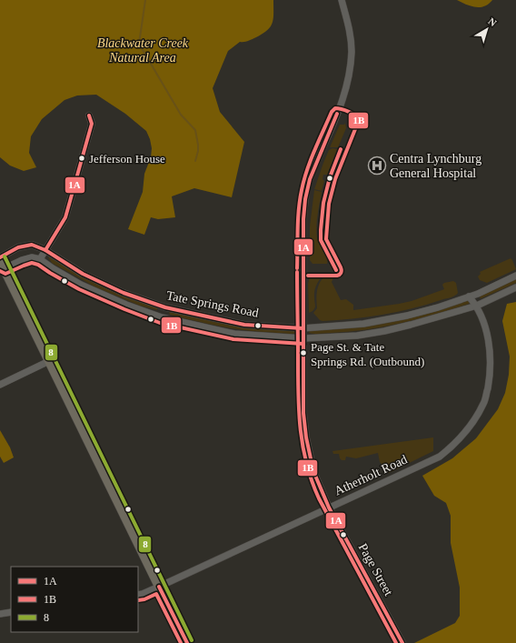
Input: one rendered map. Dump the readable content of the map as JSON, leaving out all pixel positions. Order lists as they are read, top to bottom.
{
  "streets": {
    "street": ["Tate Springs Road", "Atherholt Road", "Page Street"]
  },
  "crossings": [
    ["Tate Springs Road", "Atherholt Road"],
    ["Tate Springs Road", "Page Street"],
    ["Atherholt Road", "Page Street"]
  ],
  "parks": ["Blackwater Creek Natural Area"],
  "places": {
    "other": ["Jefferson House", "Page St. & Tate Springs Rd. (Outbound)"],
    "hospital": ["Centra Lynchburg General Hospital"]
  },
  "lines": ["transit line 1B", "transit line 1A", "transit line 8"],
  "legend": ["1A", "1B", "8"],
  "north": "top right"
}
